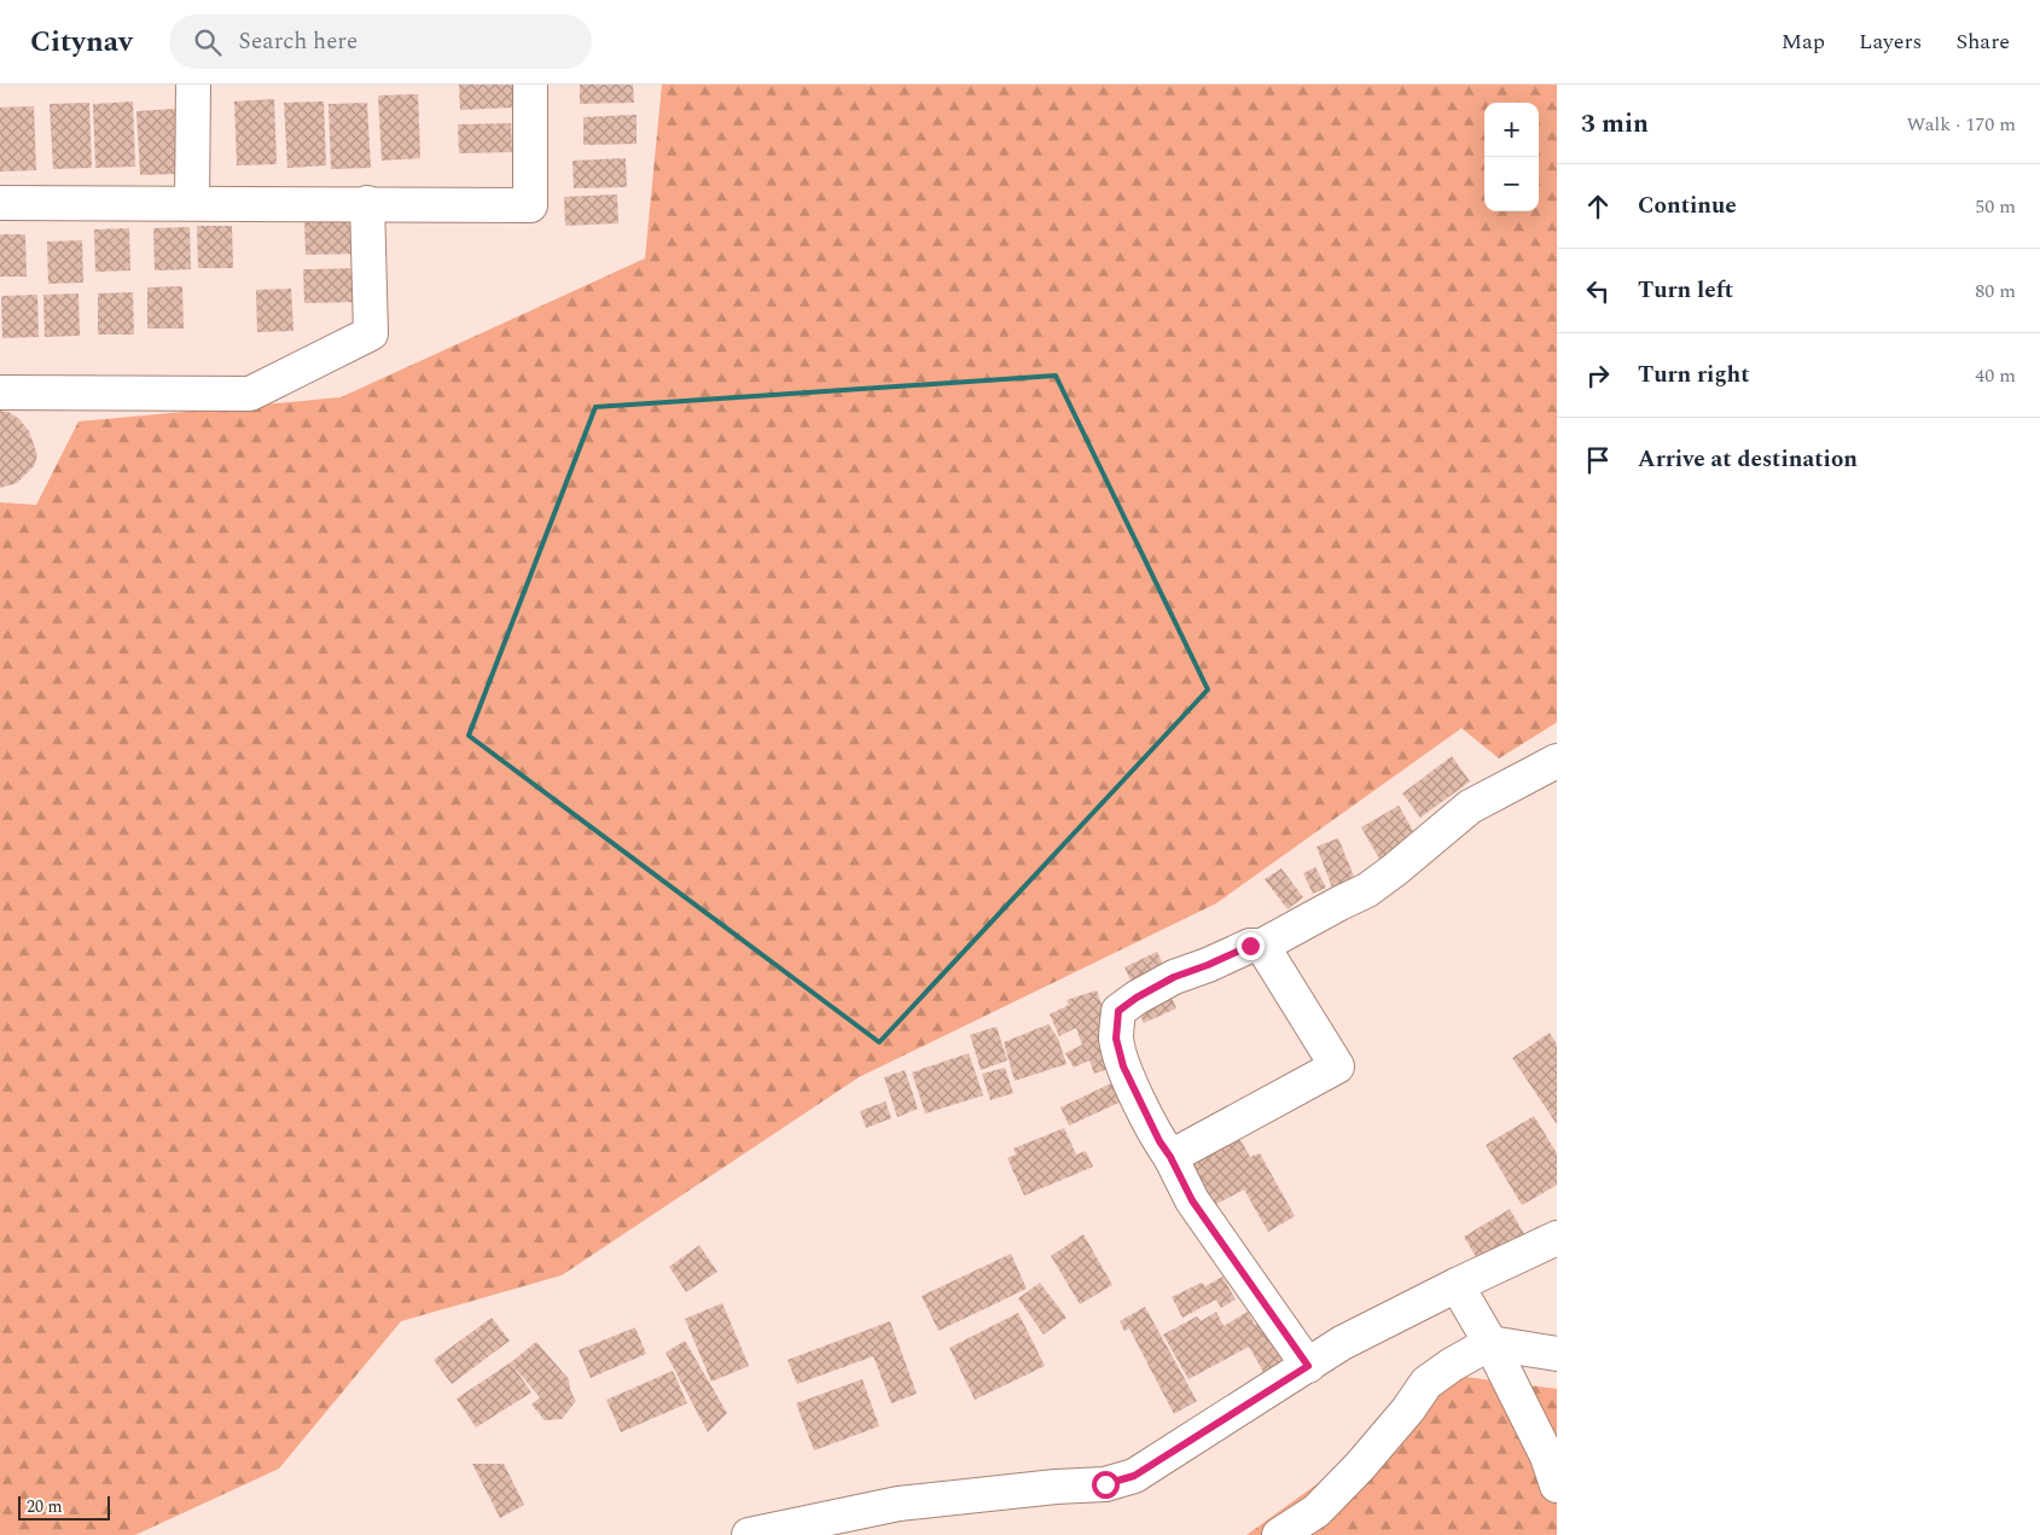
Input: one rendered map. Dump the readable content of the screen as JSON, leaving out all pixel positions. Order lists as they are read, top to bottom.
{
  "scale_bar": "20 m",
  "page": {
    "header": "Citynav",
    "search": "Search here",
    "nav": ["Map", "Layers", "Share"],
    "heading": ["3 min", "Walk · 170 m"],
    "map_buttons": ["+", "−"],
    "list": [
      ["Continue", "50 m"],
      ["Turn left", "80 m"],
      ["Turn right", "40 m"],
      "Arrive at destination"
    ],
    "scale": "20 m"
  }
}
